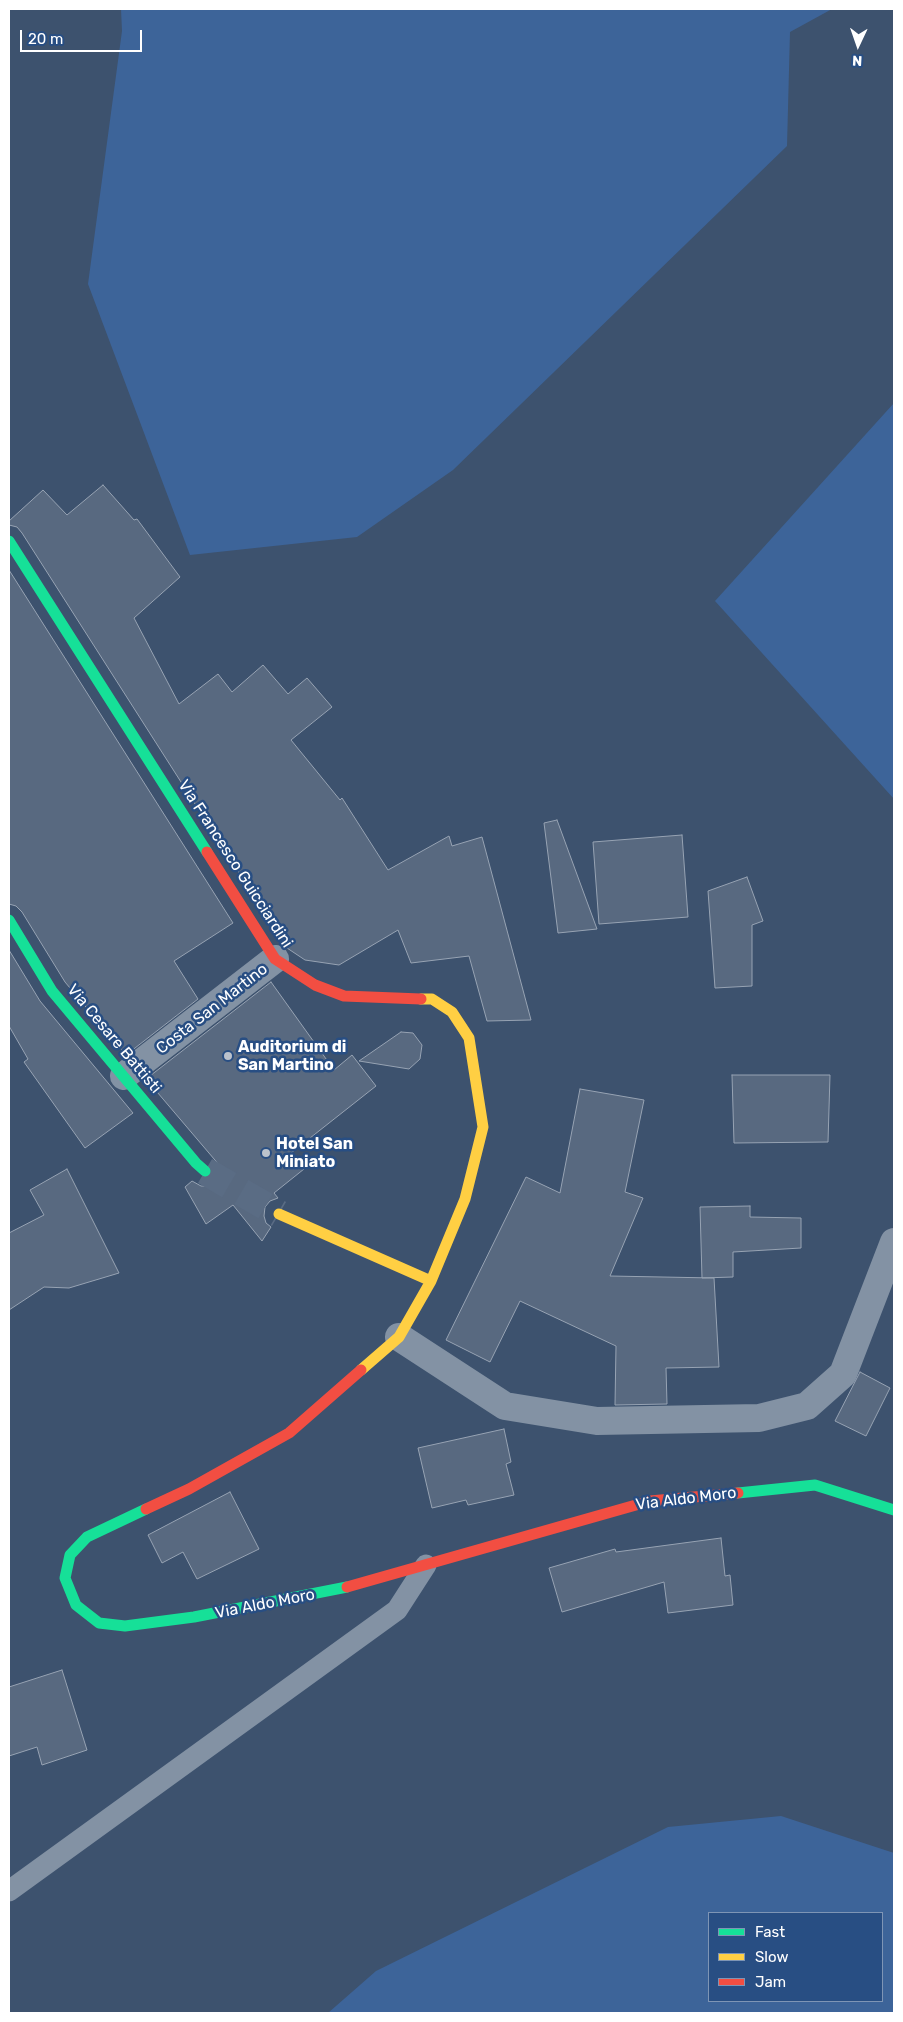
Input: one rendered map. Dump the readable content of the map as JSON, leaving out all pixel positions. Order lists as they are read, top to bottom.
{
  "streets": {
    "main road": ["Via Francesco Guicciardini", "Via Cesare Battisti", "Via Aldo Moro"],
    "street": ["Costa San Martino"]
  },
  "crossings": [
    ["Via Francesco Guicciardini", "Costa San Martino"],
    ["Via Francesco Guicciardini", "Via Aldo Moro"],
    ["Costa San Martino", "Via Cesare Battisti"]
  ],
  "places": ["Auditorium di San Martino", "Hotel San Miniato"],
  "legend": ["Fast", "Slow", "Jam"],
  "scale_bar": "20 m",
  "north": "bottom"
}
